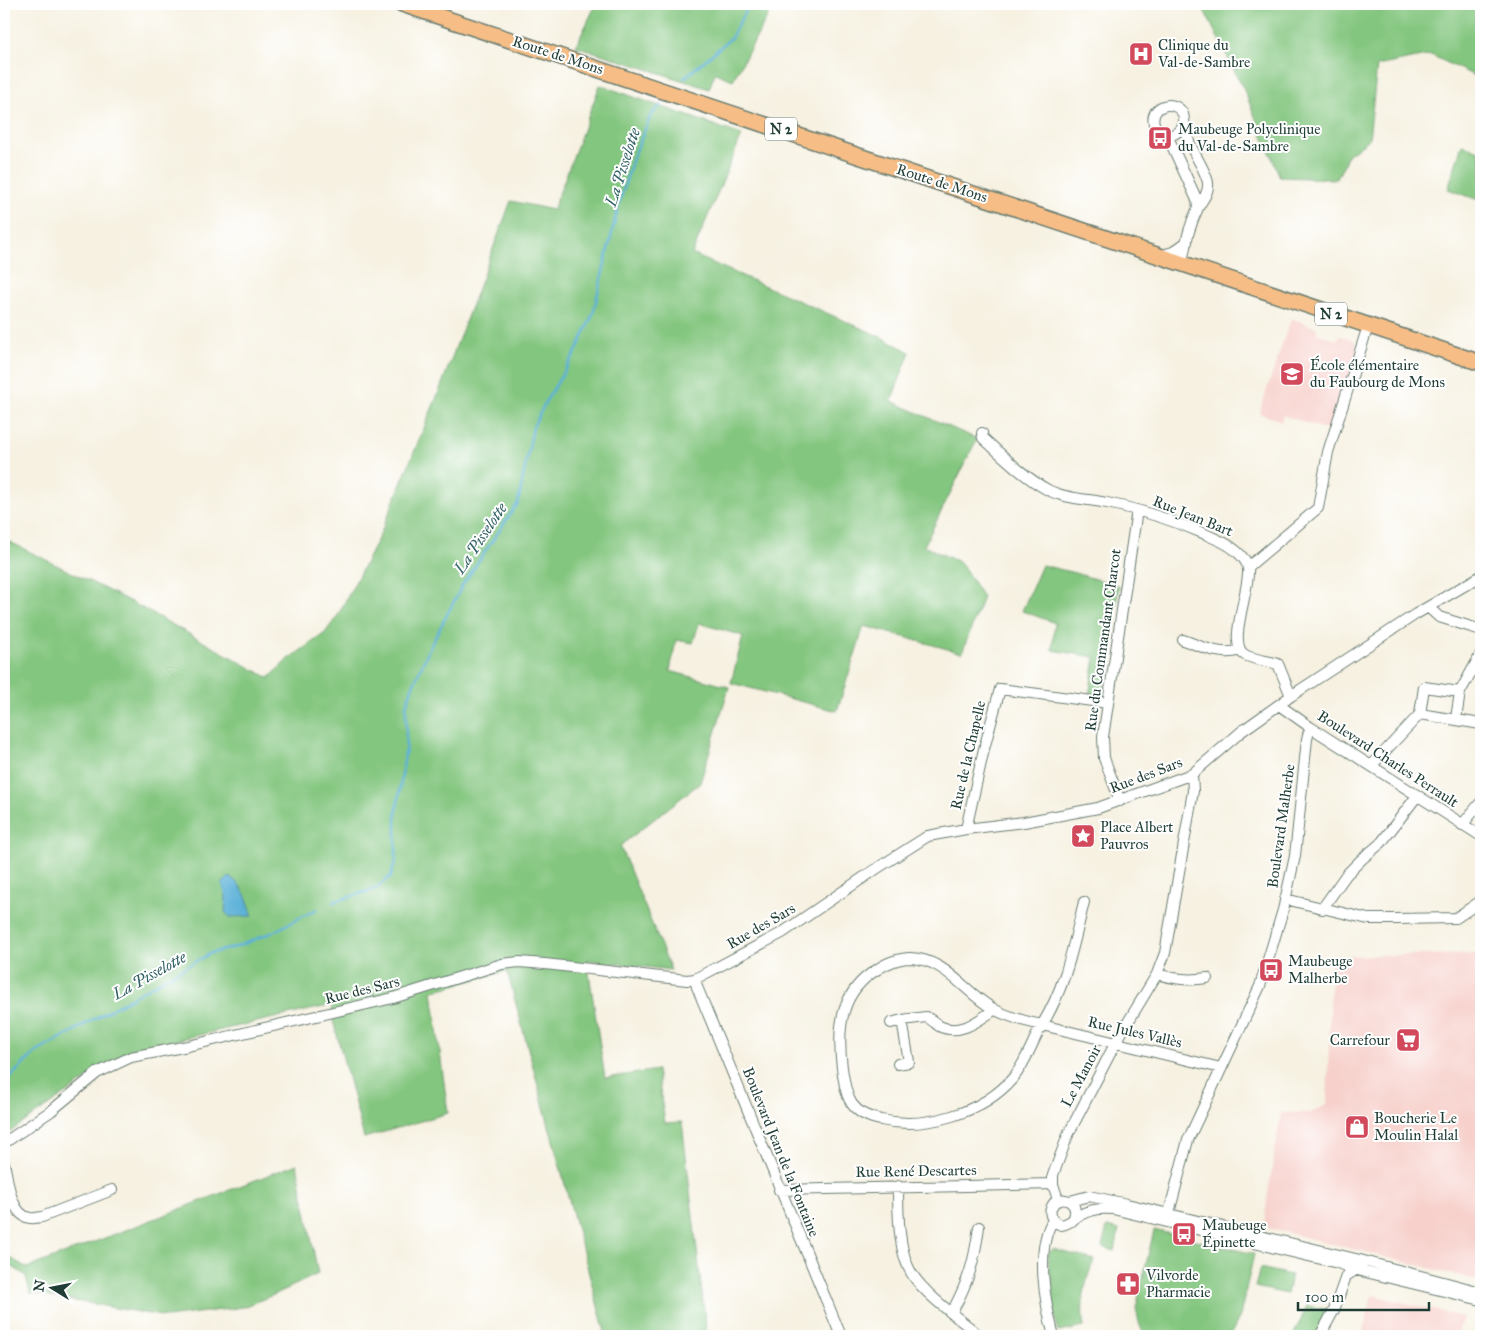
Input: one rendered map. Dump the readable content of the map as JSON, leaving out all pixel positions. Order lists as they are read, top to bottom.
{
  "streets": {
    "main road": ["Route de Mons", "N 2"],
    "street": [
      "Rue Jean Bart",
      "Rue du Commandant Charcot",
      "Rue de la Chapelle",
      "Boulevard Charles Perrault",
      "Rue des Sars",
      "Boulevard Malherbe",
      "Rue Jules Vallès",
      "Le Manoir",
      "Boulevard Jean de la Fontaine",
      "Rue René Descartes"
    ]
  },
  "crossings": [
    ["Rue Jean Bart", "Rue du Commandant Charcot"],
    ["Rue du Commandant Charcot", "Rue de la Chapelle"],
    ["Rue du Commandant Charcot", "Rue des Sars"],
    ["Rue de la Chapelle", "Rue des Sars"],
    ["Boulevard Charles Perrault", "Rue des Sars"],
    ["Boulevard Charles Perrault", "Boulevard Malherbe"],
    ["Rue des Sars", "Le Manoir"],
    ["Rue des Sars", "Boulevard Jean de la Fontaine"],
    ["Boulevard Malherbe", "Rue Jules Vallès"],
    ["Rue Jules Vallès", "Le Manoir"],
    ["Le Manoir", "Rue René Descartes"],
    ["Boulevard Jean de la Fontaine", "Rue René Descartes"]
  ],
  "water": ["La Pisselotte"],
  "places": {
    "hospital": ["Clinique du Val-de-Sambre"],
    "bus stop": ["Maubeuge Polyclinique du Val-de-Sambre", "Maubeuge Malherbe", "Maubeuge Épinette"],
    "school or university": ["École élémentaire du Faubourg de Mons"],
    "place": ["Place Albert Pauvros"],
    "supermarket": ["Carrefour"],
    "shop": ["Boucherie Le Moulin Halal"],
    "pharmacy": ["Vilvorde Pharmacie"]
  },
  "scale_bar": "100 m",
  "north": "left"
}
